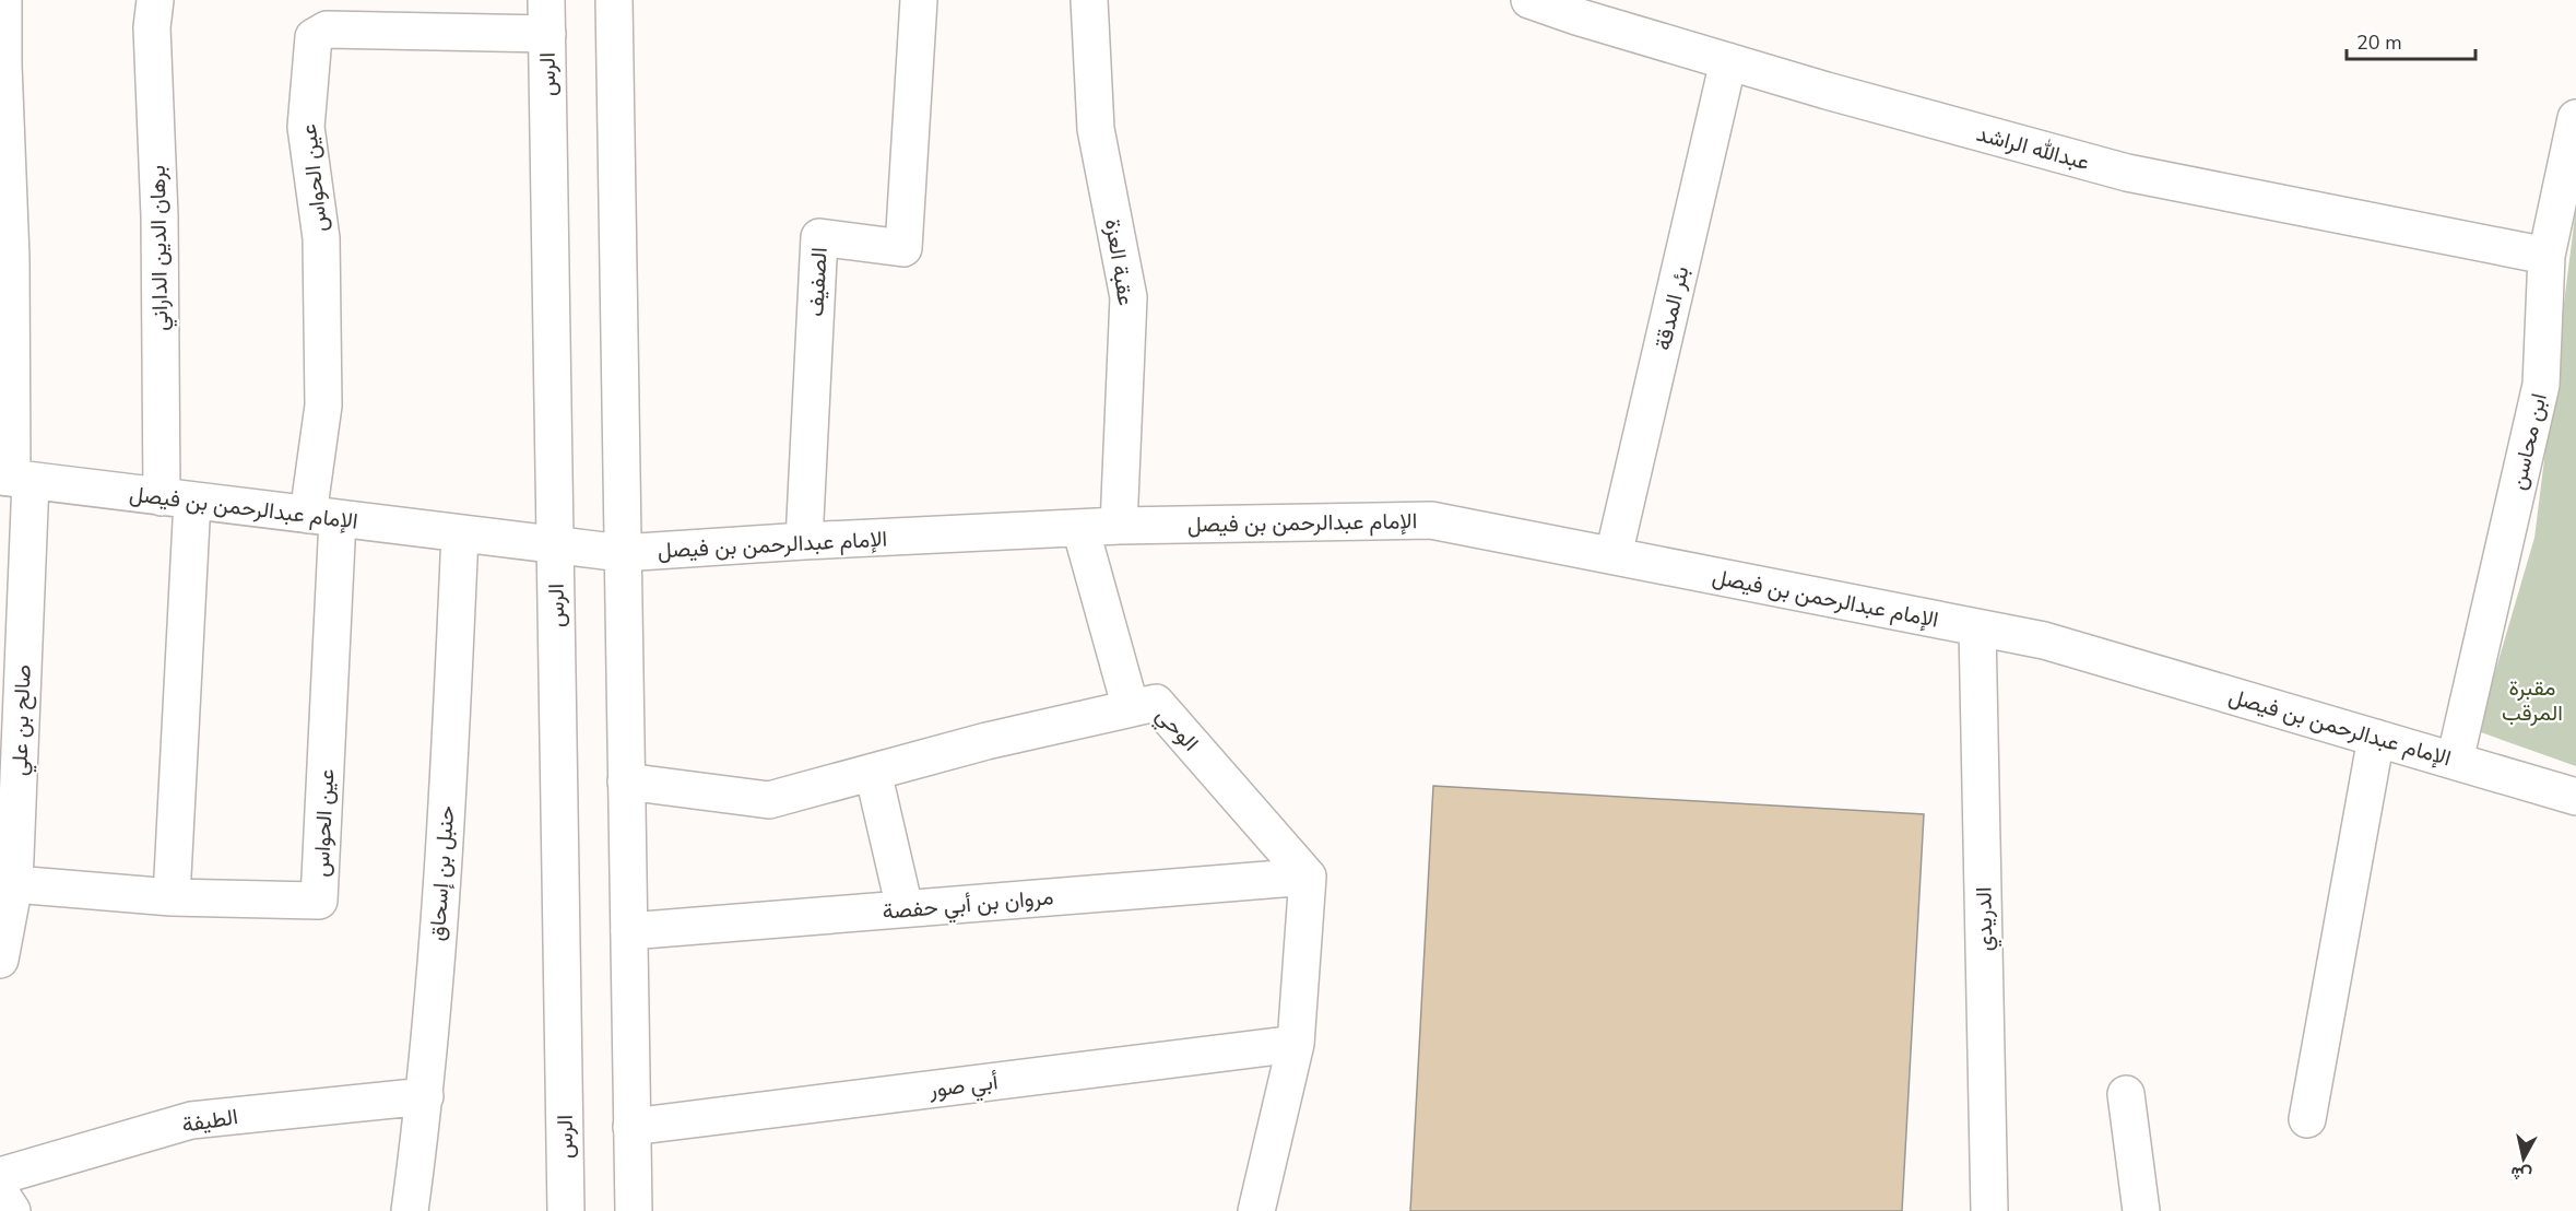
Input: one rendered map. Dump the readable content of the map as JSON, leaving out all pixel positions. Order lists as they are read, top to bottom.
{
  "streets": {
    "street": [
      "الرس",
      "عبدالله الراشد",
      "عين الحواس",
      "برهان الدين الداراني",
      "عقبة العزة",
      "الصفيف",
      "بئر المدقة",
      "ابن محاسن",
      "الإمام عبدالرحمن بن فيصل",
      "صالح بن علي",
      "الوحي",
      "حنبل بن إسحاق",
      "مروان بن أبي حفصة",
      "الدريدي",
      "أبي صور",
      "الطيفة"
    ]
  },
  "crossings": [
    ["الرس", "عين الحواس"],
    ["الرس", "الإمام عبدالرحمن بن فيصل"],
    ["عبدالله الراشد", "بئر المدقة"],
    ["عبدالله الراشد", "ابن محاسن"],
    ["عين الحواس", "برهان الدين الداراني"],
    ["عين الحواس", "الإمام عبدالرحمن بن فيصل"],
    ["عين الحواس", "صالح بن علي"],
    ["برهان الدين الداراني", "الإمام عبدالرحمن بن فيصل"],
    ["عقبة العزة", "الإمام عبدالرحمن بن فيصل"],
    ["الصفيف", "الإمام عبدالرحمن بن فيصل"],
    ["بئر المدقة", "الإمام عبدالرحمن بن فيصل"],
    ["ابن محاسن", "الإمام عبدالرحمن بن فيصل"],
    ["الإمام عبدالرحمن بن فيصل", "صالح بن علي"],
    ["الإمام عبدالرحمن بن فيصل", "حنبل بن إسحاق"],
    ["الإمام عبدالرحمن بن فيصل", "الدريدي"],
    ["الوحي", "مروان بن أبي حفصة"],
    ["حنبل بن إسحاق", "الطيفة"]
  ],
  "parks": ["مقبرة المرقب"],
  "scale_bar": "20 m",
  "north": "bottom"
}
